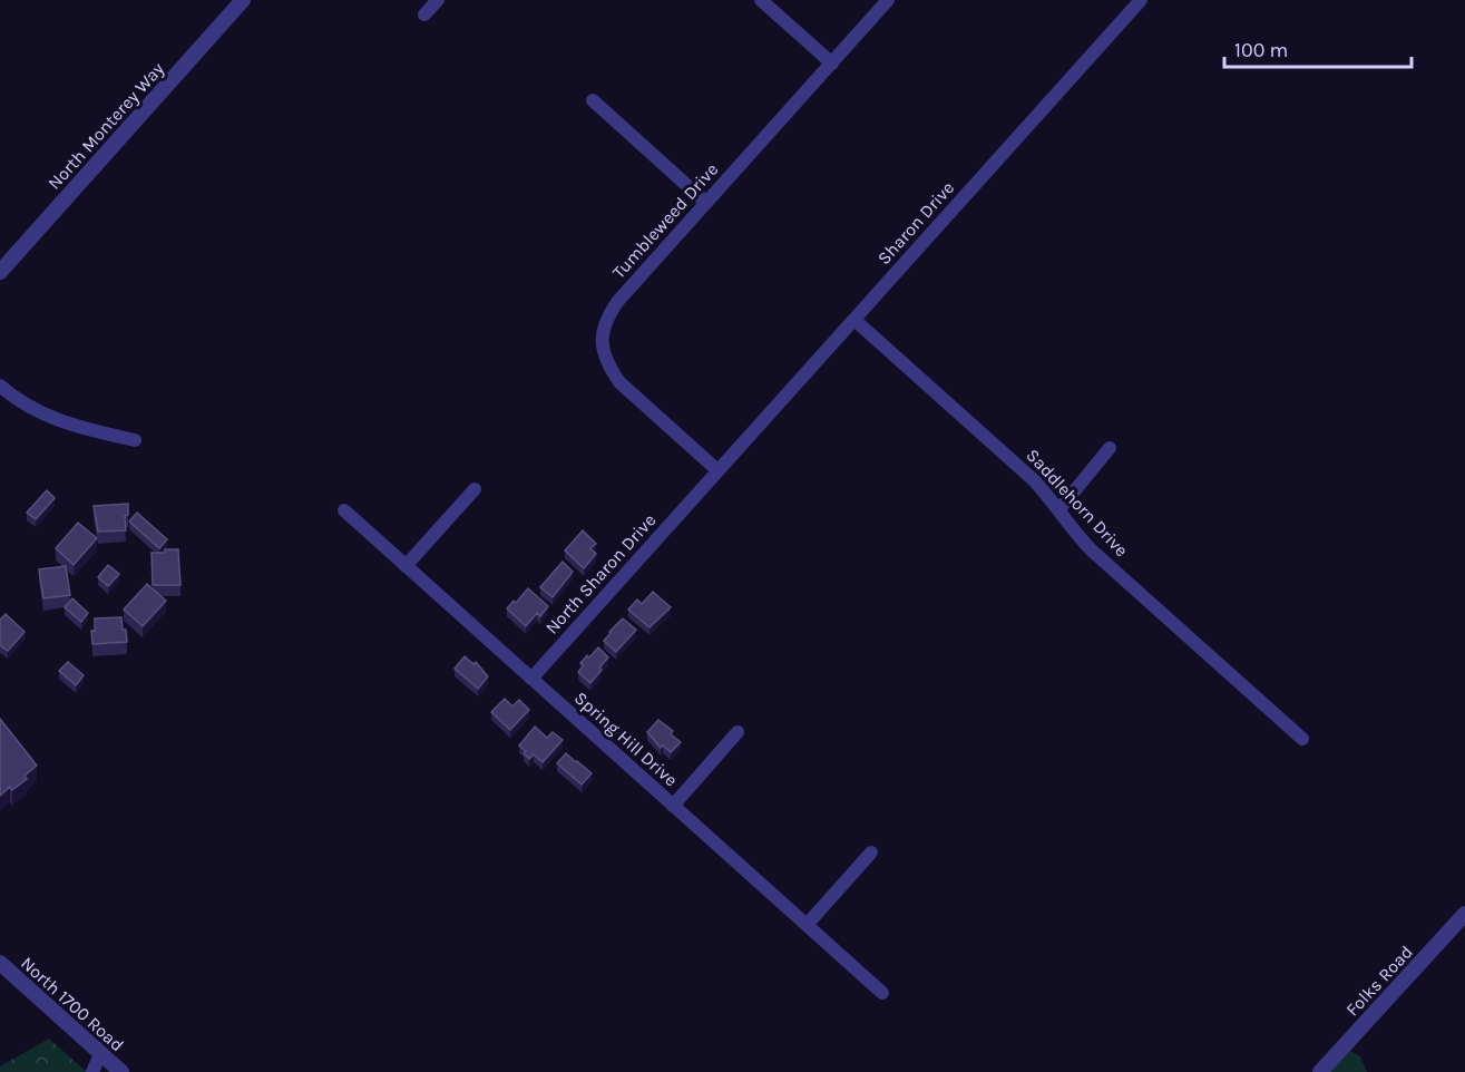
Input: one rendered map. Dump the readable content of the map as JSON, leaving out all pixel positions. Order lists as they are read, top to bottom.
{
  "streets": {
    "street": [
      "North Monterey Way",
      "Tumbleweed Drive",
      "Sharon Drive",
      "Saddlehorn Drive",
      "North Sharon Drive",
      "Spring Hill Drive",
      "Folks Road",
      "North 1700 Road"
    ]
  },
  "crossings": [
    ["Tumbleweed Drive", "Sharon Drive"],
    ["Tumbleweed Drive", "North Sharon Drive"],
    ["Sharon Drive", "Saddlehorn Drive"],
    ["Sharon Drive", "North Sharon Drive"],
    ["North Sharon Drive", "Spring Hill Drive"]
  ],
  "scale_bar": "100 m"
}
